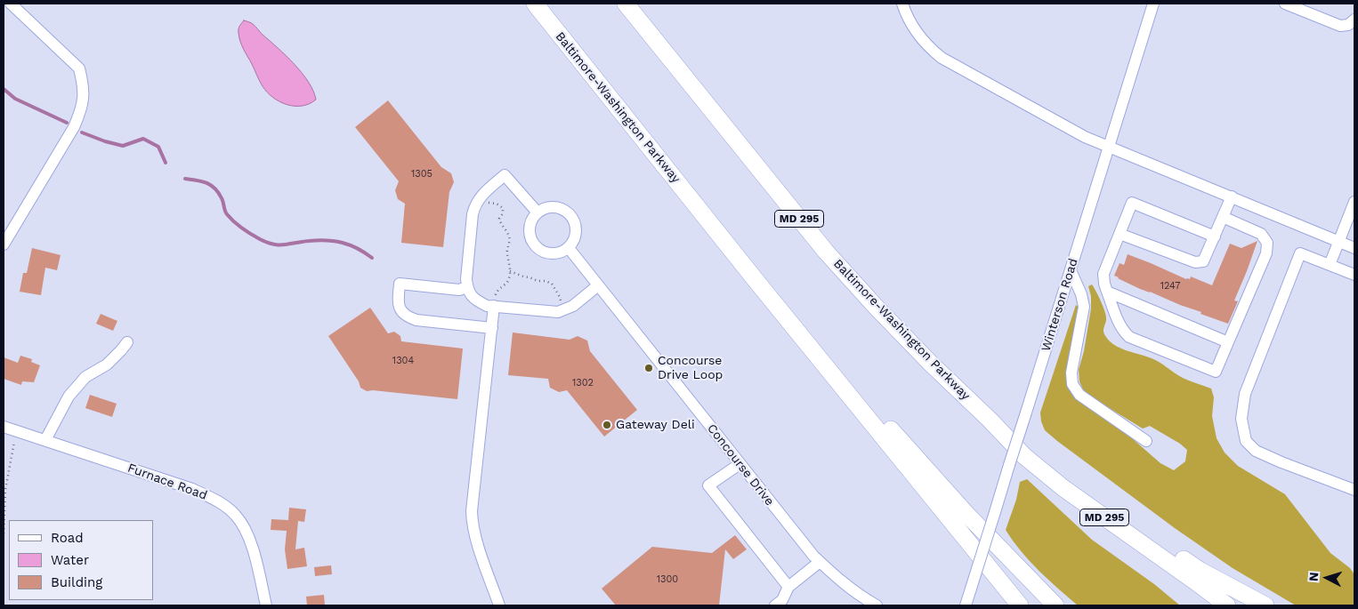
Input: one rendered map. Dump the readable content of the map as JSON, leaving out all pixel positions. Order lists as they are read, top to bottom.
{
  "streets": {
    "highway": ["Baltimore-Washington Parkway", "MD 295"],
    "street": ["Winterson Road", "Concourse Drive", "Furnace Road"]
  },
  "places": ["Concourse Drive Loop", "Gateway Deli"],
  "house_numbers": [
    "1305",
    "1247",
    "1304",
    "1302",
    "1300"
  ],
  "legend": ["Road", "Water", "Building"],
  "north": "left"
}
